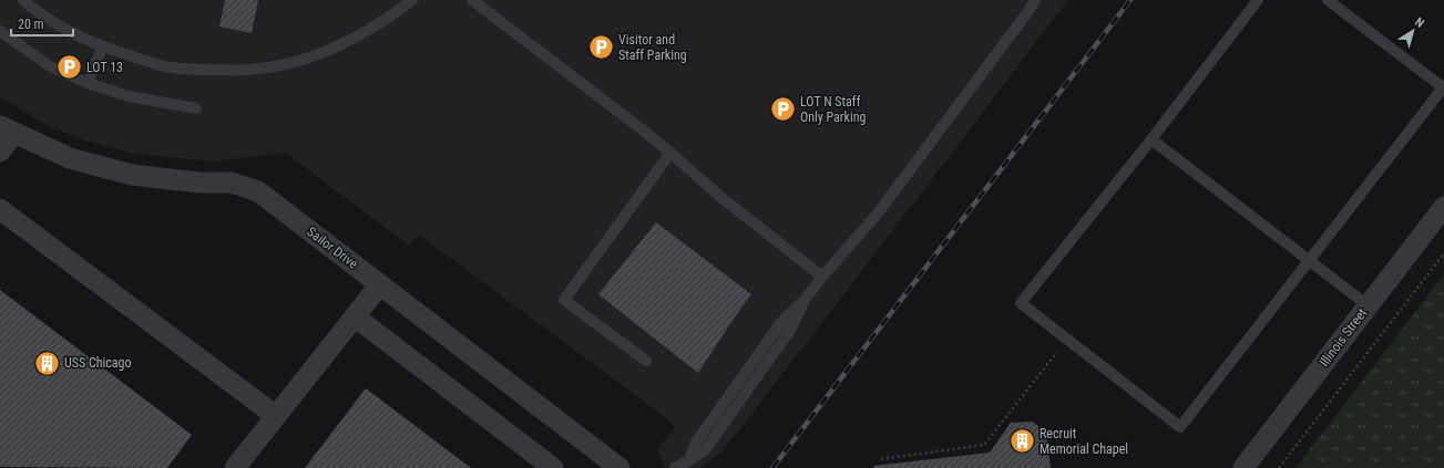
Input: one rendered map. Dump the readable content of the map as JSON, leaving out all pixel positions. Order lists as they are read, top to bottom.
{
  "streets": {
    "street": ["Sailor Drive", "Illinois Street"]
  },
  "places": {
    "parking": ["Visitor and Staff Parking", "LOT 13", "LOT N Staff Only Parking"],
    "building": ["USS Chicago", "Recruit Memorial Chapel"]
  },
  "scale_bar": "20 m",
  "north": "top right"
}
